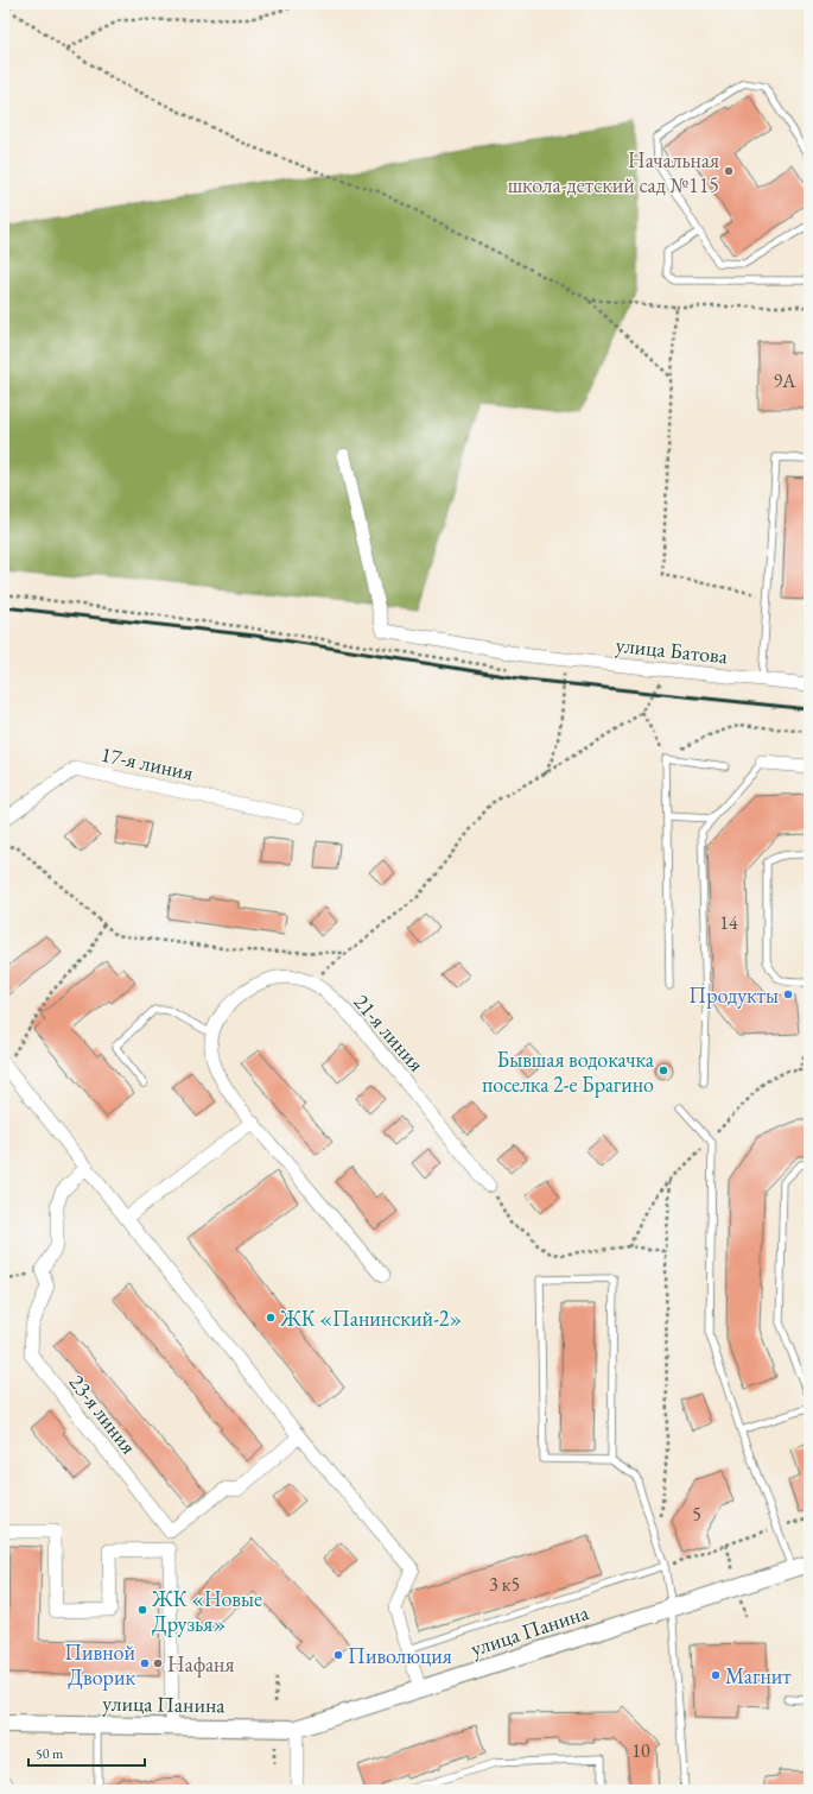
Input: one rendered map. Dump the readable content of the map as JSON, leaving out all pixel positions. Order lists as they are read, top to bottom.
{
  "streets": {
    "street": [
      "улица Батова",
      "17-я линия",
      "21-я линия",
      "23-я линия",
      "улица Панина"
    ]
  },
  "places": [
    "Начальная школа-детский сад №115",
    "Продукты",
    "Бывшая водокачка поселка 2-е Брагино",
    "ЖК «Панинский-2»",
    "ЖК «Новые Друзья»",
    "Пиволюция",
    "Пивной Дворик",
    "Нафаня",
    "Магнит"
  ],
  "house_numbers": [
    "9А",
    "14",
    "5",
    "3 к5",
    "10"
  ],
  "scale_bar": "50 m"
}
